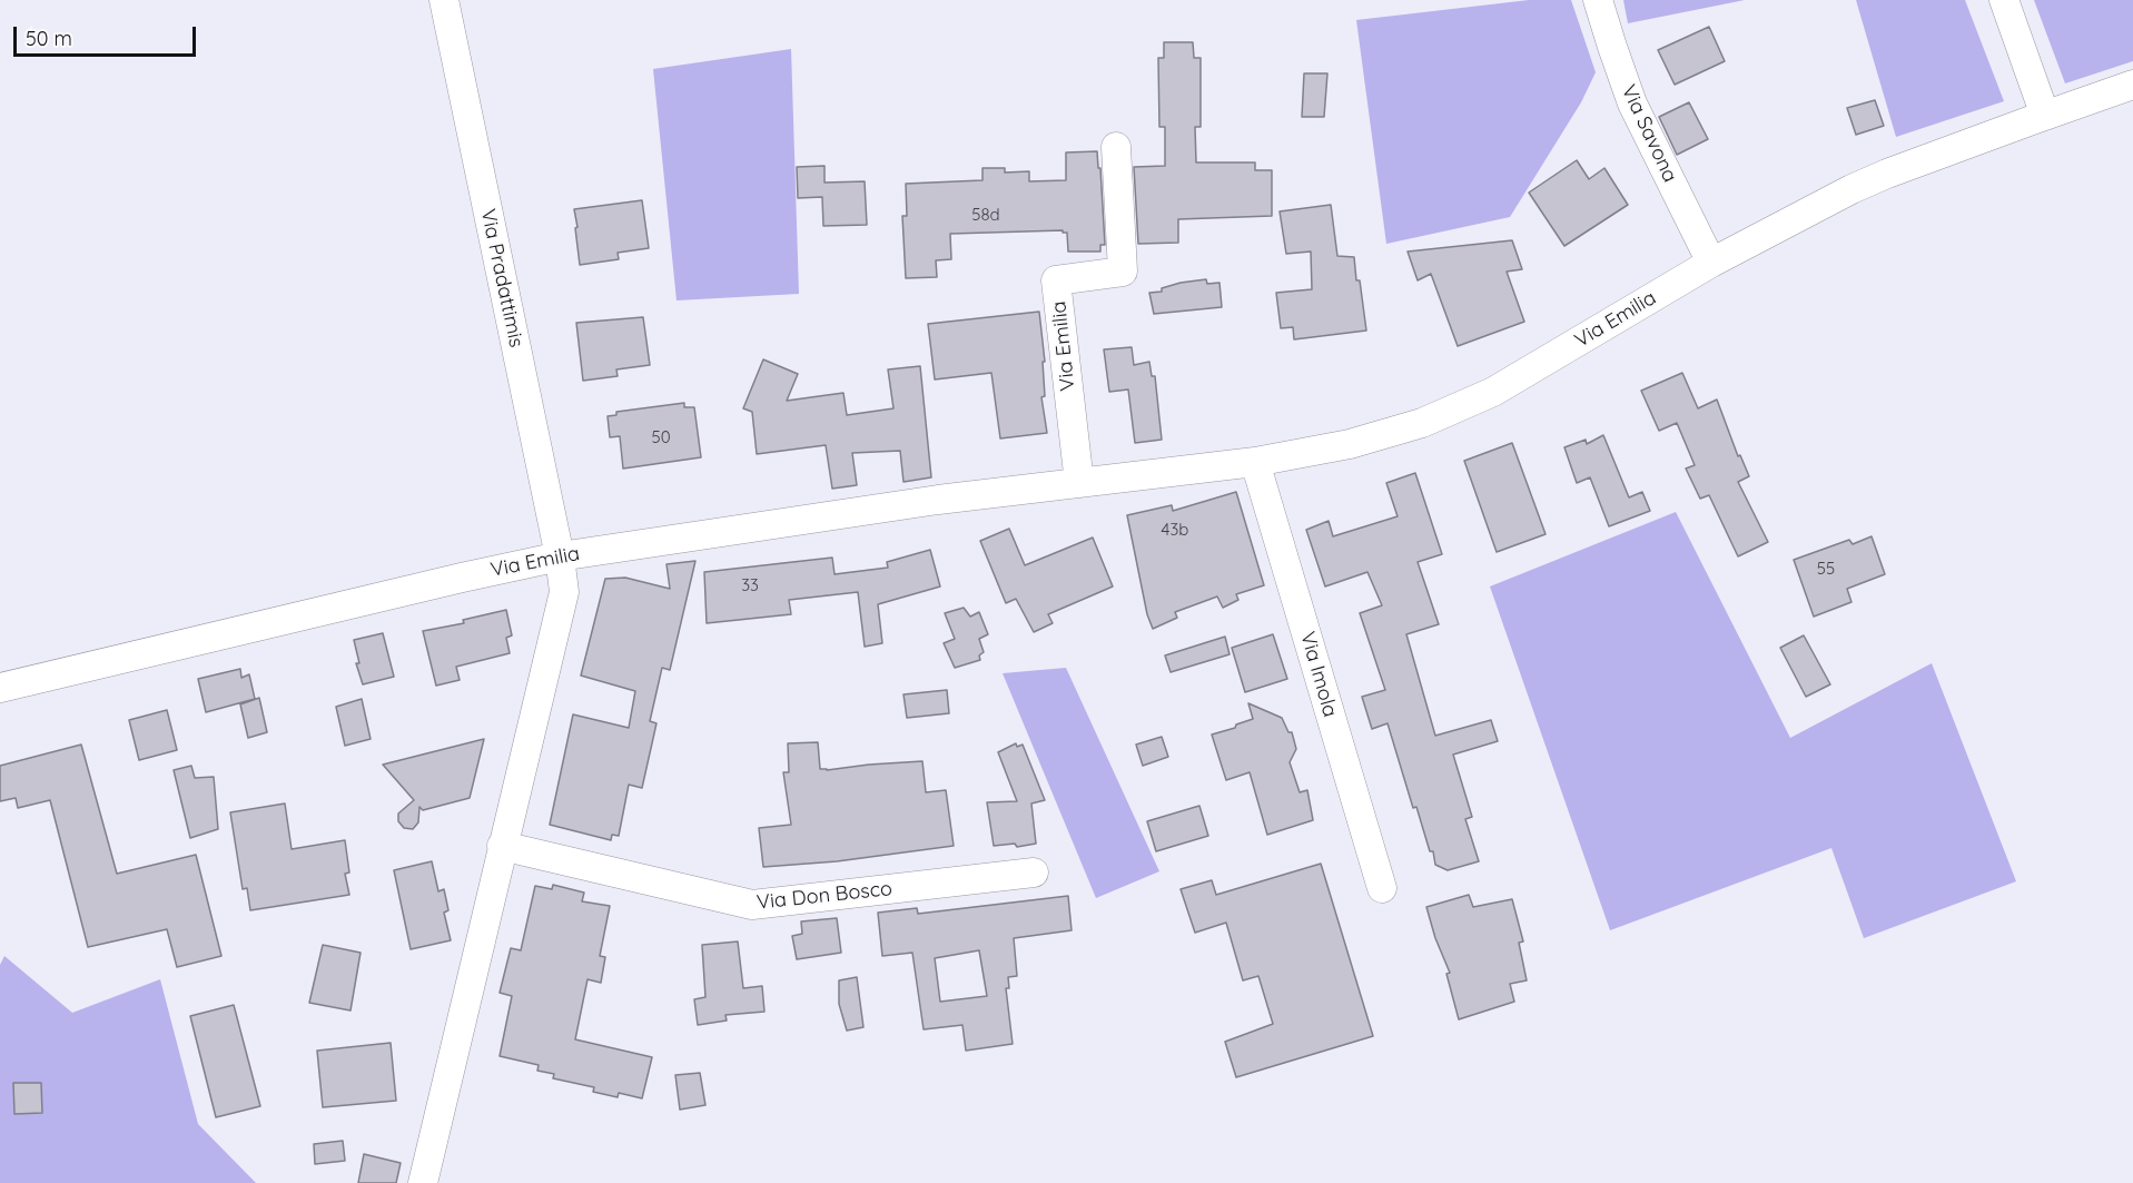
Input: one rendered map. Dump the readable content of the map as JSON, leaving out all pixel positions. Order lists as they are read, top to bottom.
{
  "streets": {
    "street": [
      "Via Savona",
      "Via Pradattimis",
      "Via Emilia",
      "Via Imola",
      "Via Don Bosco"
    ]
  },
  "crossings": [
    ["Via Savona", "Via Emilia"],
    ["Via Pradattimis", "Via Emilia"],
    ["Via Emilia", "Via Imola"]
  ],
  "house_numbers": [
    "58d",
    "50",
    "43b",
    "55",
    "33"
  ],
  "scale_bar": "50 m"
}
